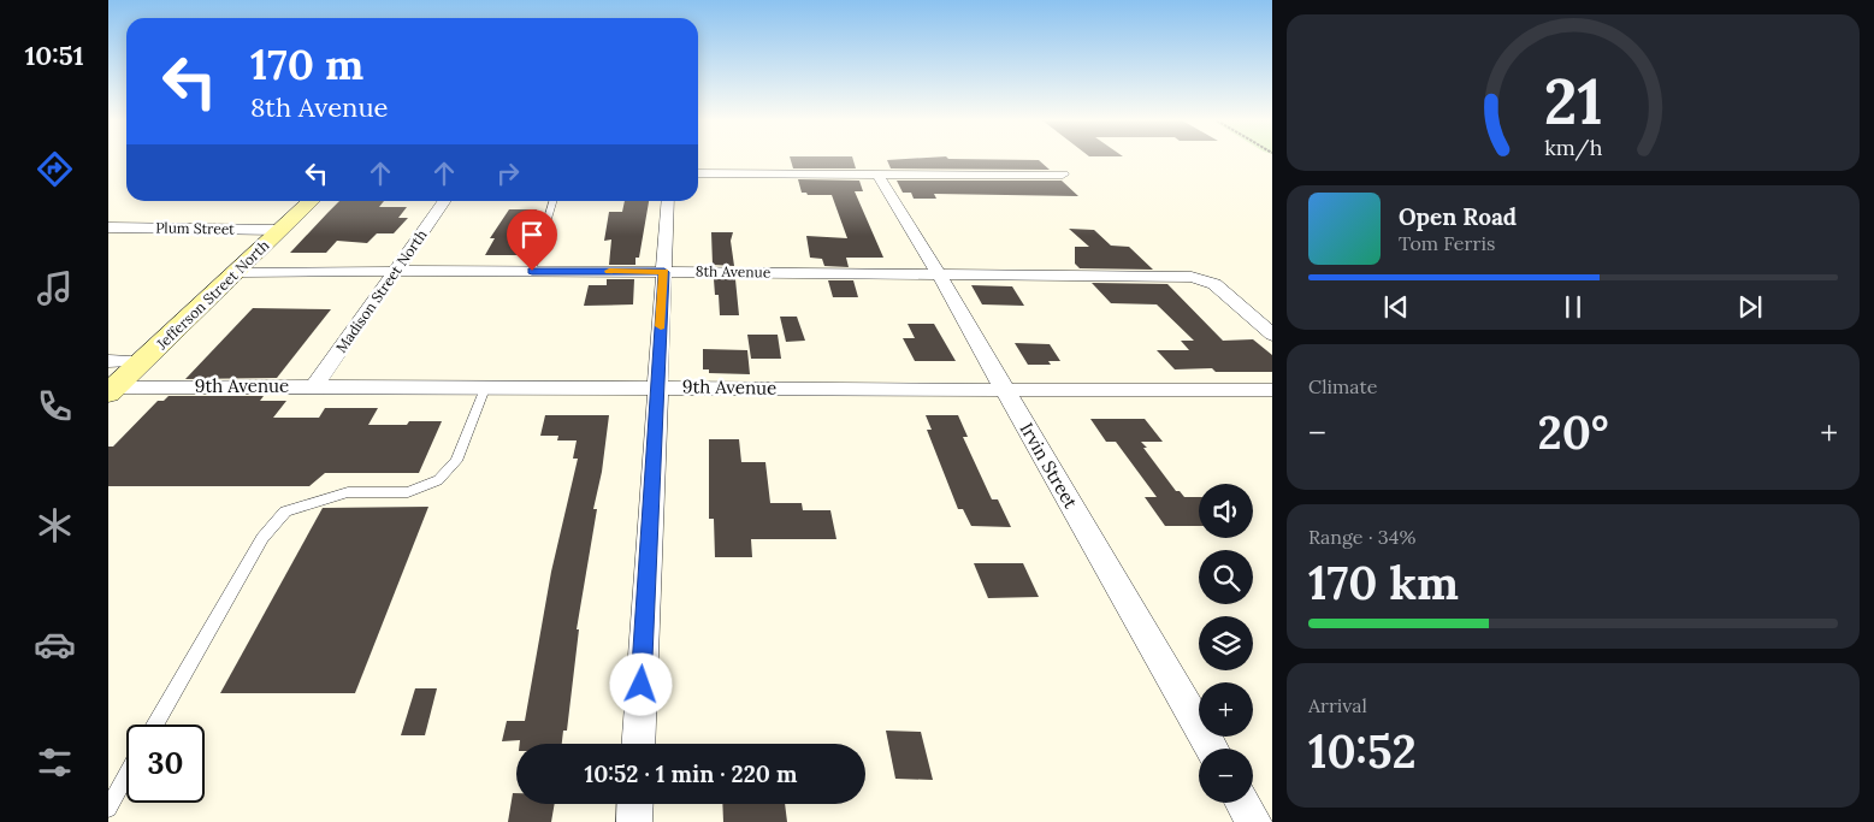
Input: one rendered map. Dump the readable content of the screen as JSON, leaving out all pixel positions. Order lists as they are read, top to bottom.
{
  "streets": {
    "main road": ["Jefferson Street North"],
    "street": [
      "Plum Street",
      "8th Avenue",
      "Madison Street North",
      "9th Avenue",
      "Irvin Street"
    ]
  },
  "crossings": [
    ["Plum Street", "Jefferson Street North"],
    ["8th Avenue", "Madison Street North"],
    ["8th Avenue", "Jefferson Street North"],
    ["8th Avenue", "Irvin Street"],
    ["Madison Street North", "9th Avenue"],
    ["Jefferson Street North", "9th Avenue"],
    ["9th Avenue", "Irvin Street"]
  ],
  "page": {
    "tabs": "10:51",
    "turn": ["170 m", "8th Avenue"],
    "song": ["Open Road", "Tom Ferris"],
    "tile": [
      "Climate",
      ["Range · 34%", "170 km"],
      ["Arrival", "10:52"]
    ],
    "heat": ["−", "20°", "+"],
    "map_buttons": ["+", "−"],
    "limit": "30",
    "trip": "10:52 · 1 min · 220 m",
    "gauge": ["21", "km/h"]
  }
}
